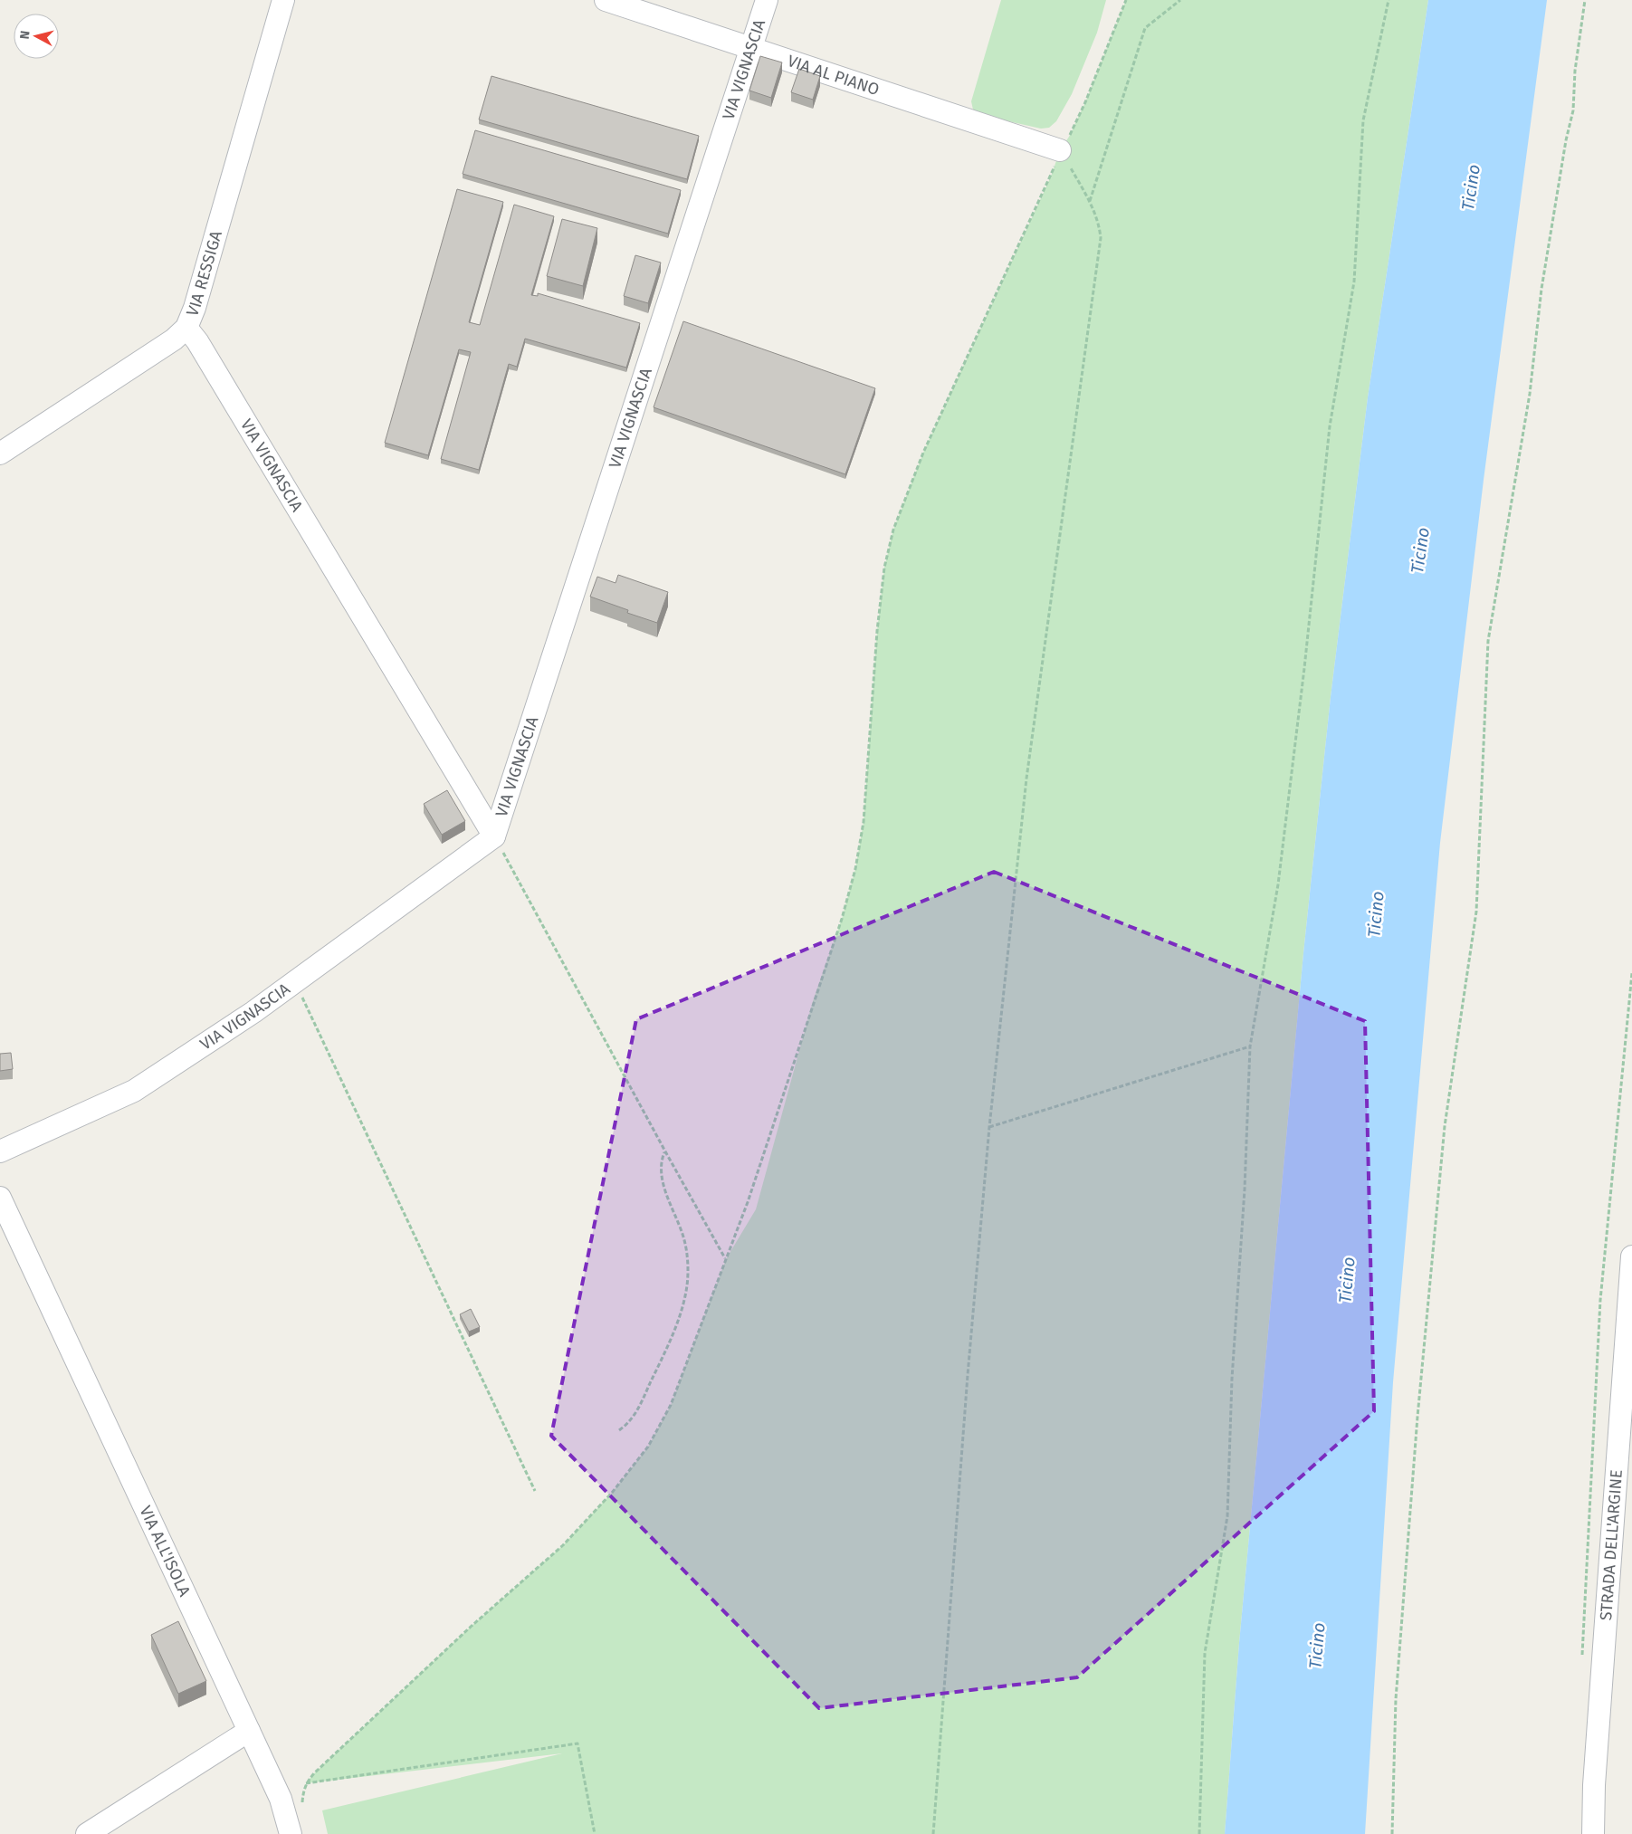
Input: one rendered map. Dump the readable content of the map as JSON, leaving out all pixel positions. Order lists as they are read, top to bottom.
{
  "streets": {
    "street": [
      "VIA VIGNASCIA",
      "VIA AL PIANO",
      "VIA RESSIGA",
      "STRADA DELL'ARGINE",
      "VIA ALL'ISOLA"
    ]
  },
  "crossings": [
    ["VIA VIGNASCIA", "VIA AL PIANO"],
    ["VIA VIGNASCIA", "VIA RESSIGA"]
  ],
  "water": ["Ticino"],
  "north": "left"
}
